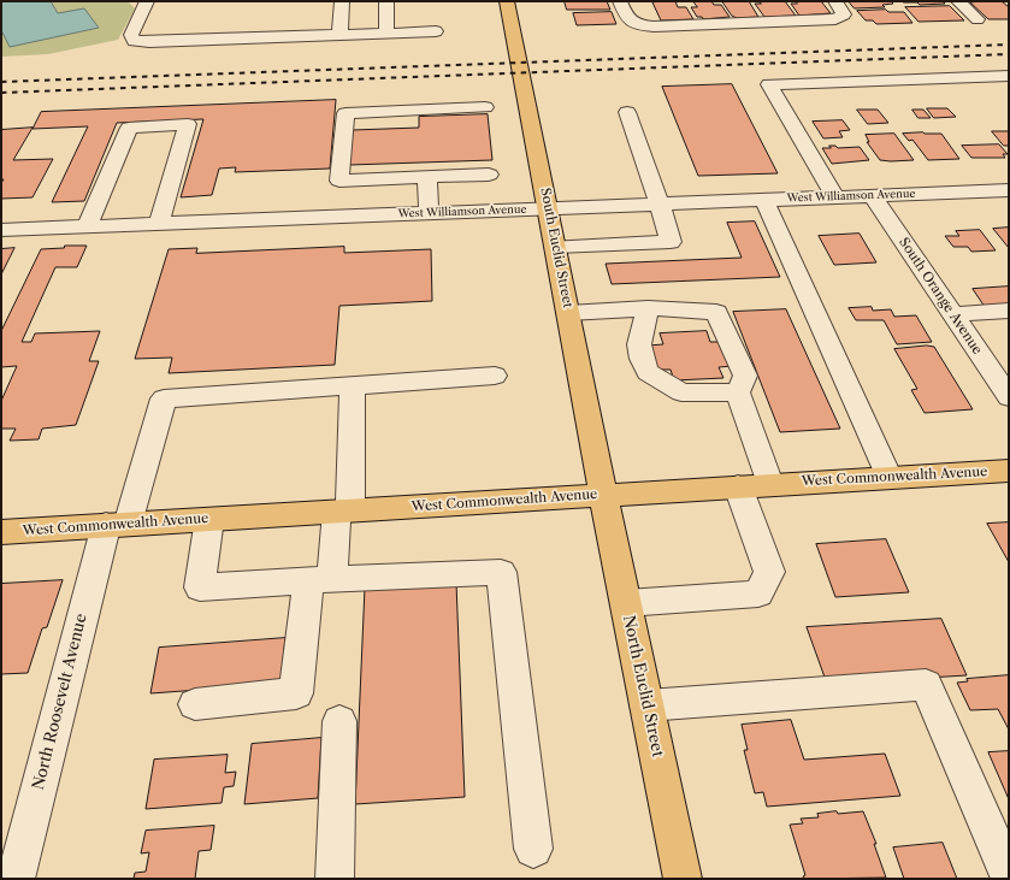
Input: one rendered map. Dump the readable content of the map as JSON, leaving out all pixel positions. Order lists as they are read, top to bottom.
{
  "streets": {
    "main road": ["South Euclid Street", "West Commonwealth Avenue", "North Euclid Street"],
    "street": ["West Williamson Avenue", "South Orange Avenue", "North Roosevelt Avenue"]
  },
  "crossings": [
    ["West Williamson Avenue", "South Euclid Street"],
    ["West Williamson Avenue", "South Orange Avenue"],
    ["South Euclid Street", "West Commonwealth Avenue"],
    ["South Euclid Street", "North Euclid Street"],
    ["West Commonwealth Avenue", "North Euclid Street"],
    ["West Commonwealth Avenue", "North Roosevelt Avenue"]
  ]
}
